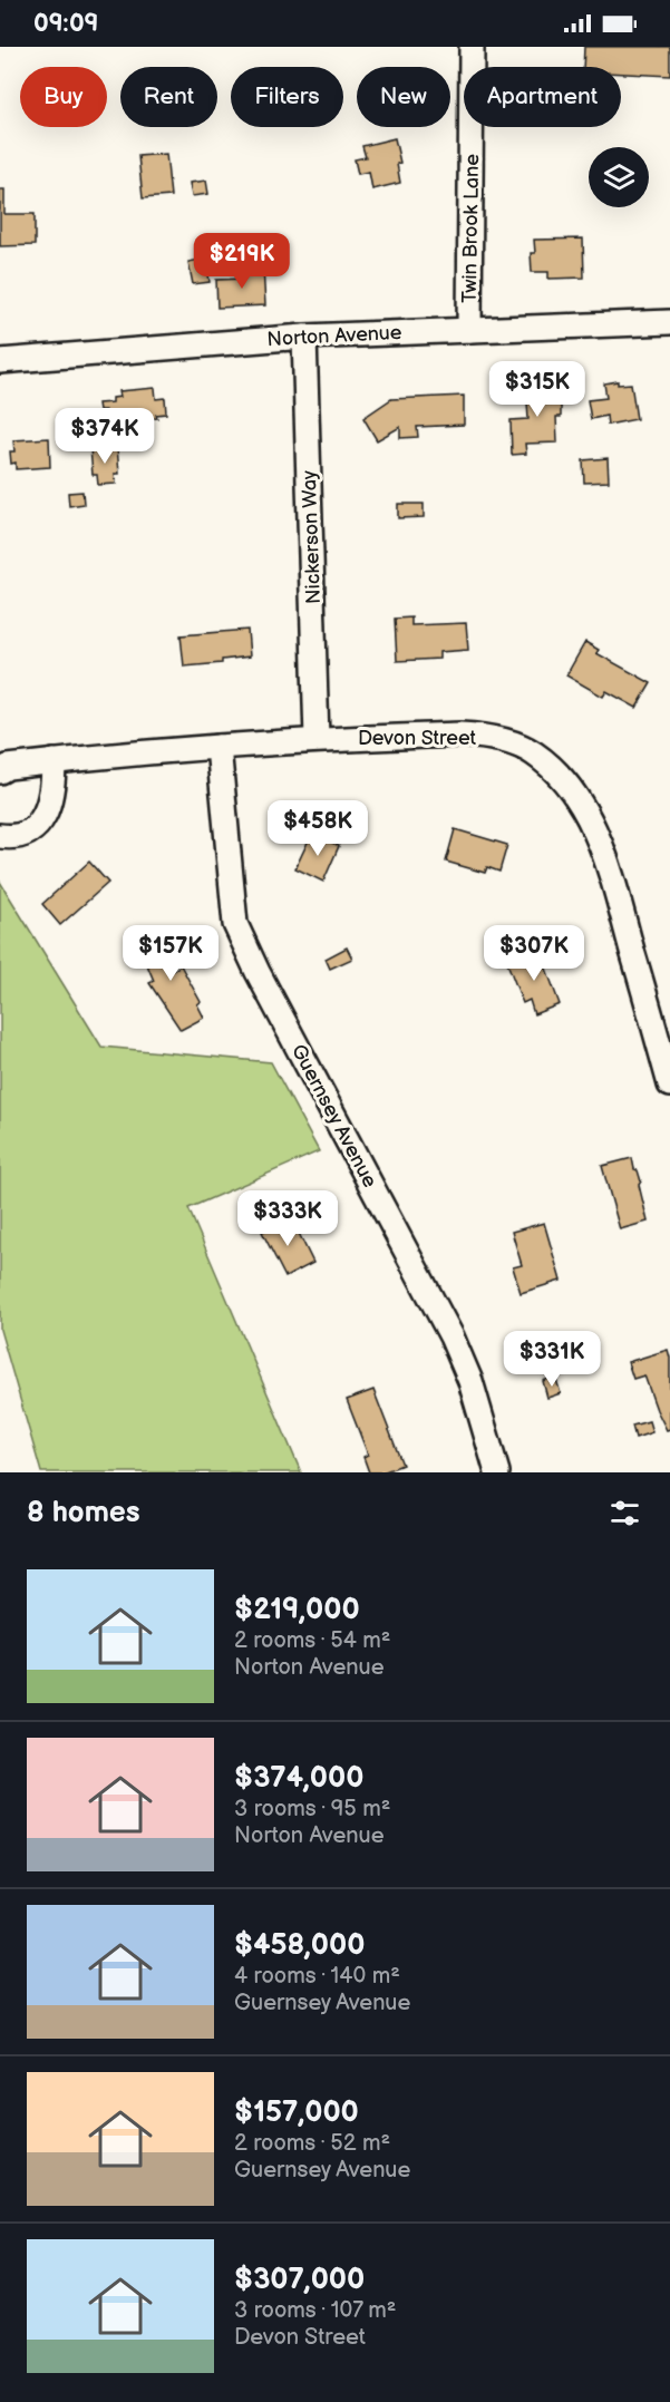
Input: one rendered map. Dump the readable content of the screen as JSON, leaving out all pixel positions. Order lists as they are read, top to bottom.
{
  "streets": {
    "street": [
      "Twin Brook Lane",
      "Norton Avenue",
      "Nickerson Way",
      "Devon Street",
      "Guernsey Avenue"
    ]
  },
  "crossings": [
    ["Twin Brook Lane", "Norton Avenue"],
    ["Norton Avenue", "Nickerson Way"],
    ["Nickerson Way", "Devon Street"],
    ["Devon Street", "Guernsey Avenue"]
  ],
  "page": {
    "status": "09:09",
    "chip": [
      "Buy",
      "Rent",
      "Filters",
      "New",
      "Apartment"
    ],
    "price": [
      "$219K",
      "$315K",
      "$374K",
      "$458K",
      "$157K",
      "$307K",
      "$333K",
      "$331K"
    ],
    "heading": "8 homes",
    "list": [
      {
        "name": "$219,000",
        "note": "2 rooms · 54 m² · Norton Avenue"
      },
      {
        "name": "$374,000",
        "note": "3 rooms · 95 m² · Norton Avenue"
      },
      {
        "name": "$458,000",
        "note": "4 rooms · 140 m² · Guernsey Avenue"
      },
      {
        "name": "$157,000",
        "note": "2 rooms · 52 m² · Guernsey Avenue"
      },
      {
        "name": "$307,000",
        "note": "3 rooms · 107 m² · Devon Street"
      }
    ]
  }
}
